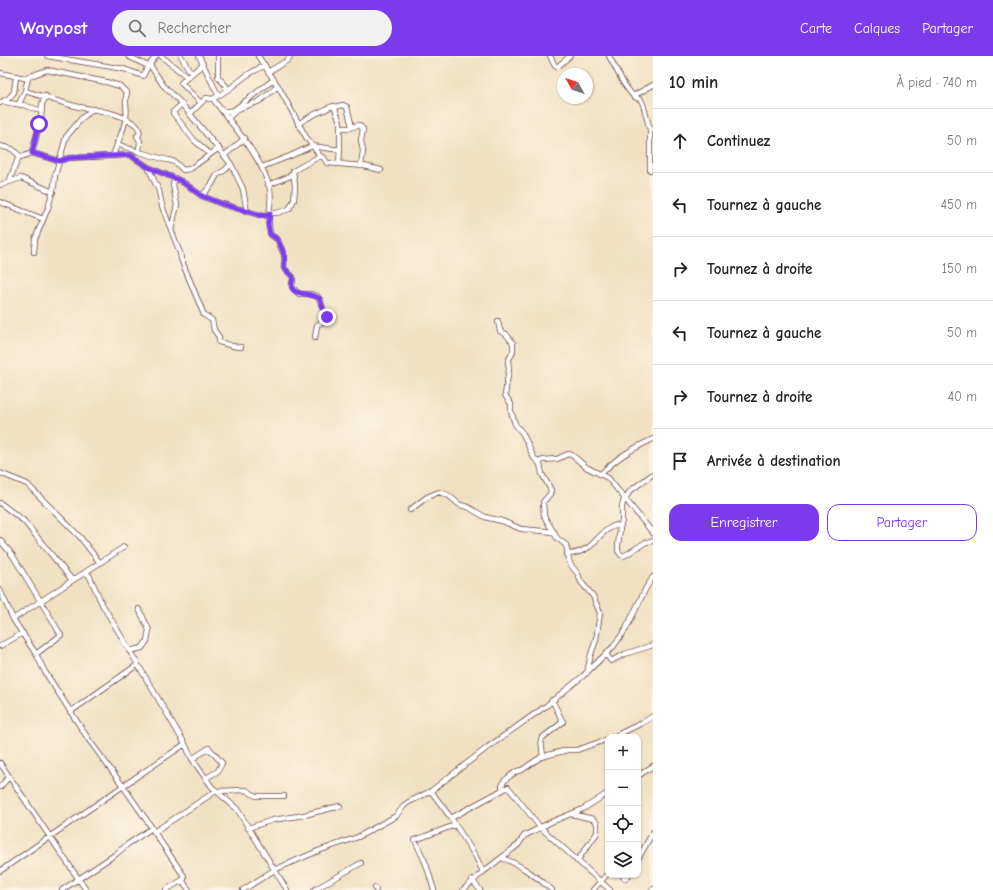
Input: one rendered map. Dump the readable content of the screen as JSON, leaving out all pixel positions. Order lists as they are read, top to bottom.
{
  "north": "top left",
  "page": {
    "header": "Waypost",
    "search": "Rechercher",
    "nav": ["Carte", "Calques", "Partager"],
    "heading": ["10 min", "À pied · 740 m"],
    "list": [
      ["Continuez", "50 m"],
      ["Tournez à gauche", "450 m"],
      ["Tournez à droite", "150 m"],
      ["Tournez à gauche", "50 m"],
      ["Tournez à droite", "40 m"],
      "Arrivée à destination"
    ],
    "buttons": ["Enregistrer", "Partager"],
    "map_buttons": ["+", "−"]
  }
}
